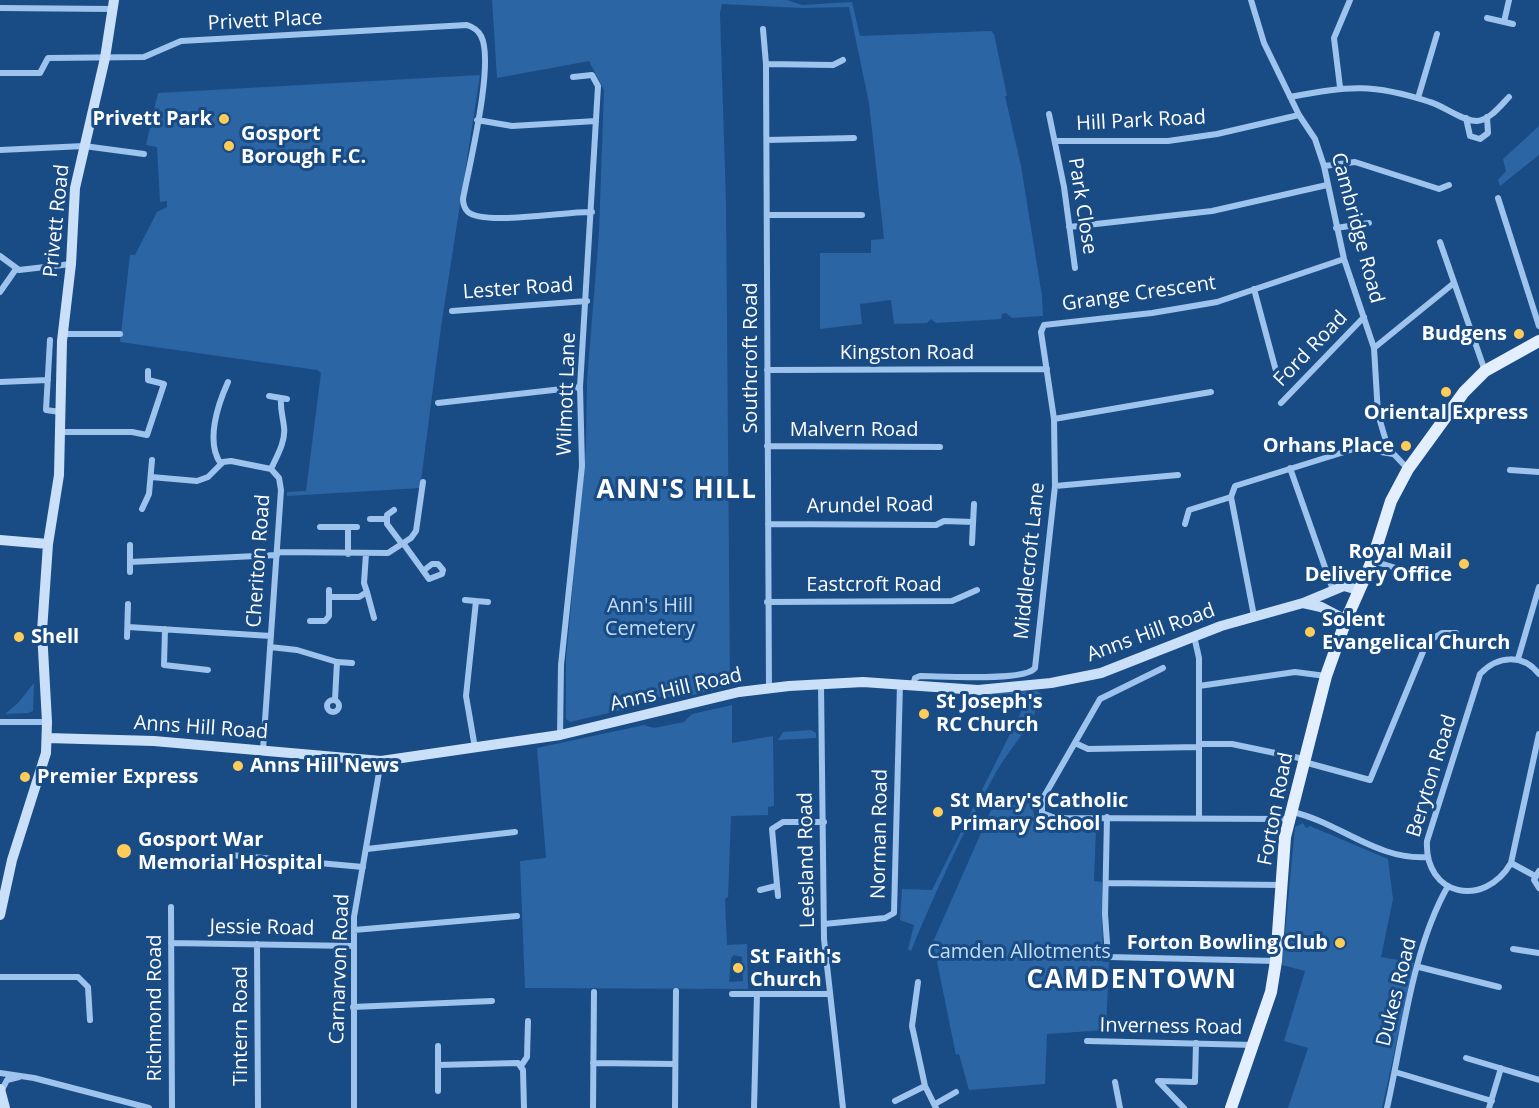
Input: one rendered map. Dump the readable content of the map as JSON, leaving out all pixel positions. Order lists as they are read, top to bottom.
{
  "streets": {
    "main road": ["Forton Road"],
    "street": [
      "Privett Place",
      "Hill Park Road",
      "Park Close",
      "Privett Road",
      "Cambridge Road",
      "Lester Road",
      "Grange Crescent",
      "Ford Road",
      "Kingston Road",
      "Southcroft Road",
      "Wilmott Lane",
      "Malvern Road",
      "Arundel Road",
      "Cheriton Road",
      "Middlecroft Lane",
      "Eastcroft Road",
      "Anns Hill Road",
      "Beryton Road",
      "Norman Road",
      "Leesland Road",
      "Jessie Road",
      "Carnarvon Road",
      "Dukes Road",
      "Richmond Road",
      "Tintern Road",
      "Inverness Road"
    ]
  },
  "crossings": [
    ["Privett Place", "Privett Road"],
    ["Hill Park Road", "Park Close"],
    ["Hill Park Road", "Cambridge Road"],
    ["Privett Road", "Anns Hill Road"],
    ["Cambridge Road", "Grange Crescent"],
    ["Cambridge Road", "Ford Road"],
    ["Cambridge Road", "Forton Road"],
    ["Lester Road", "Wilmott Lane"],
    ["Grange Crescent", "Middlecroft Lane"],
    ["Kingston Road", "Southcroft Road"],
    ["Kingston Road", "Middlecroft Lane"],
    ["Southcroft Road", "Malvern Road"],
    ["Southcroft Road", "Arundel Road"],
    ["Southcroft Road", "Eastcroft Road"],
    ["Southcroft Road", "Anns Hill Road"],
    ["Wilmott Lane", "Anns Hill Road"],
    ["Cheriton Road", "Anns Hill Road"],
    ["Middlecroft Lane", "Anns Hill Road"],
    ["Anns Hill Road", "Forton Road"],
    ["Anns Hill Road", "Norman Road"],
    ["Anns Hill Road", "Leesland Road"],
    ["Anns Hill Road", "Carnarvon Road"],
    ["Beryton Road", "Dukes Road"],
    ["Forton Road", "Inverness Road"],
    ["Norman Road", "Leesland Road"],
    ["Jessie Road", "Carnarvon Road"],
    ["Jessie Road", "Richmond Road"],
    ["Jessie Road", "Tintern Road"]
  ],
  "districts": ["ANN'S HILL", "CAMDENTOWN"],
  "parks": ["Ann's Hill Cemetery", "Camden Allotments"],
  "places": [
    "Privett Park",
    "Gosport Borough F.C.",
    "Budgens",
    "Oriental Express",
    "Orhans Place",
    "Royal Mail Delivery Office",
    "Solent Evangelical Church",
    "Shell",
    "St Joseph's RC Church",
    "Anns Hill News",
    "Premier Express",
    "St Mary's Catholic Primary School",
    "Gosport War Memorial Hospital",
    "Forton Bowling Club",
    "St Faith's Church"
  ]
}
